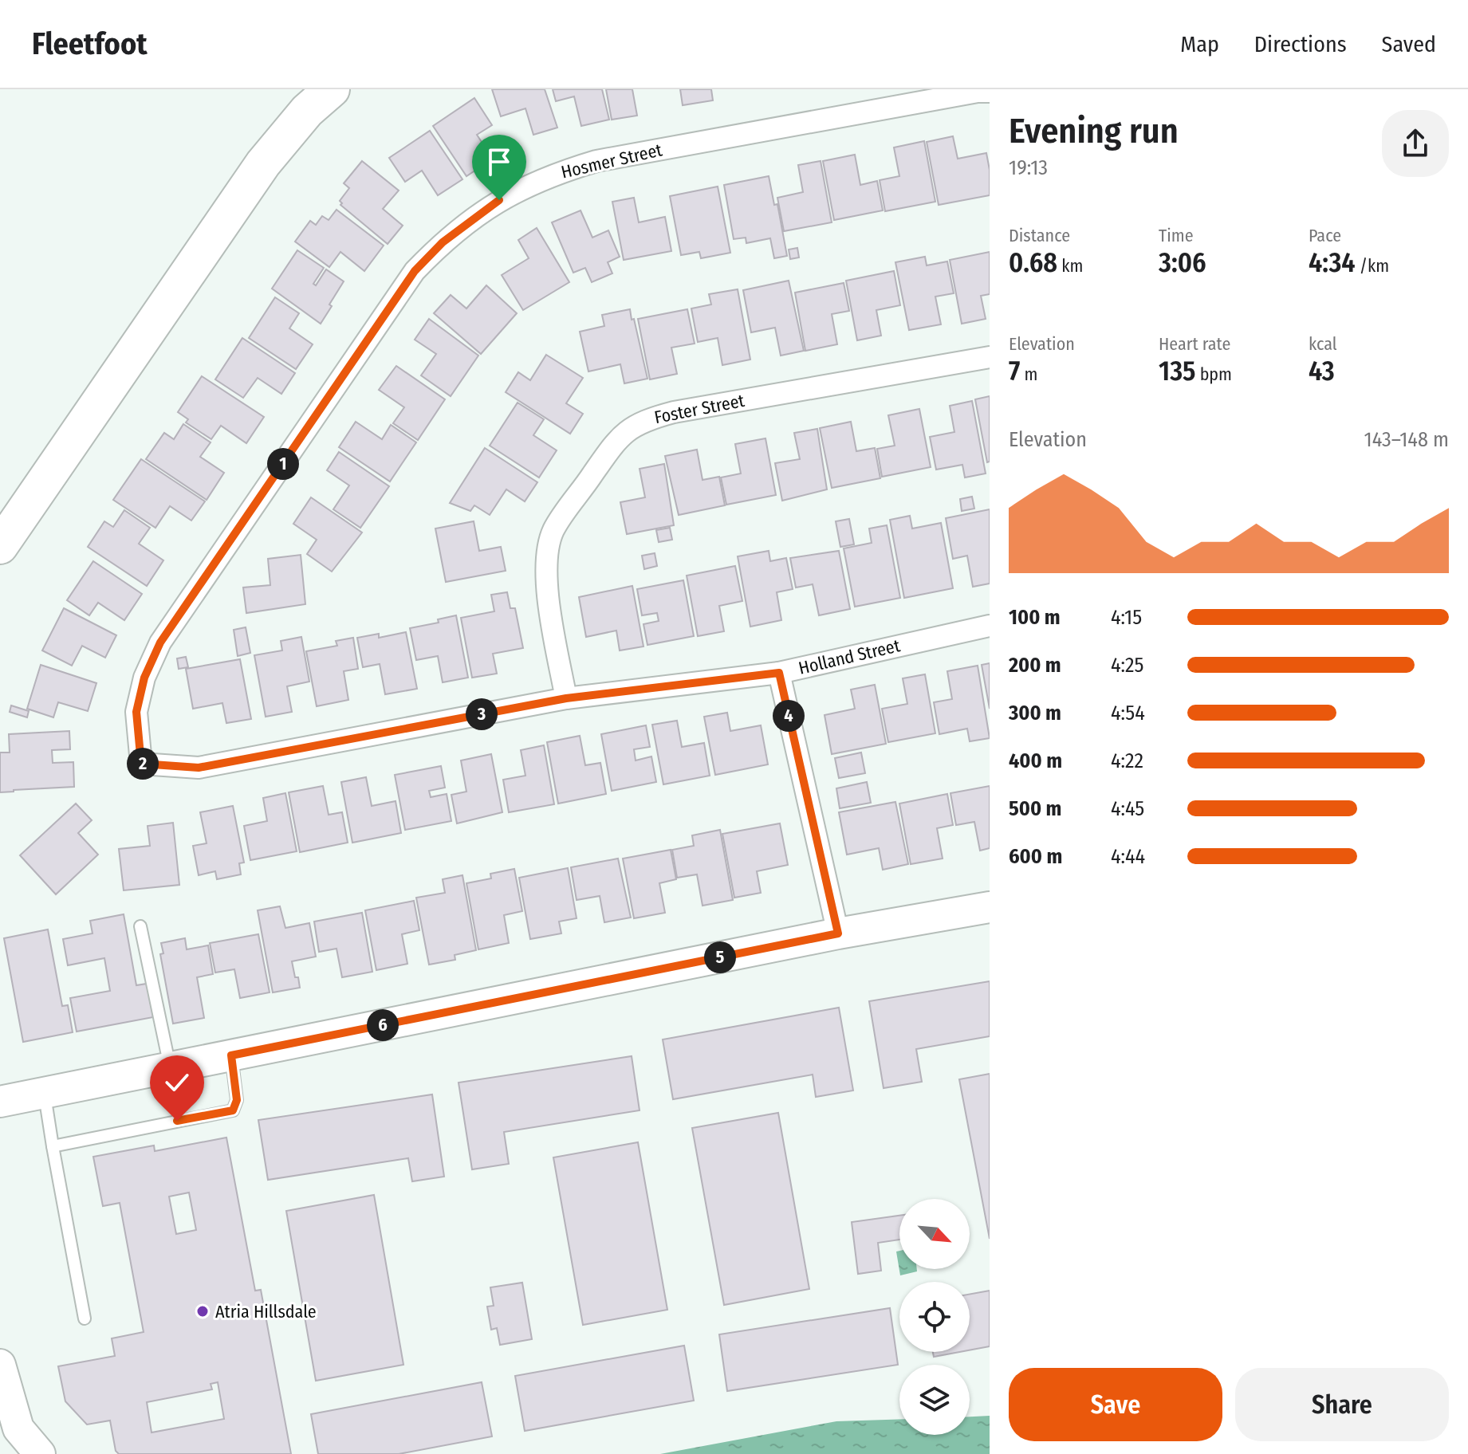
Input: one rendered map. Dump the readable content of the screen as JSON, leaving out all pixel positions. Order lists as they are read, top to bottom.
{
  "streets": {
    "street": ["Hosmer Street", "Foster Street", "Holland Street"]
  },
  "crossings": [
    ["Hosmer Street", "Holland Street"],
    ["Foster Street", "Holland Street"]
  ],
  "places": ["Atria Hillsdale"],
  "north": "bottom right",
  "page": {
    "header": "Fleetfoot",
    "nav": ["Map", "Directions", "Saved"],
    "heading": ["Evening run", "19:13"],
    "stats": [
      ["Distance", "0.68 km"],
      ["Time", "3:06"],
      ["Pace", "4:34 /km"],
      ["Elevation", "7 m"],
      ["Heart rate", "135 bpm"],
      ["kcal", "43"]
    ],
    "chart": ["Elevation", "143–148 m"],
    "pins": [
      "1",
      "3",
      "4",
      "2",
      "5",
      "6"
    ],
    "list": [
      {
        "name": "100 m",
        "note": "4:15"
      },
      {
        "name": "200 m",
        "note": "4:25"
      },
      {
        "name": "300 m",
        "note": "4:54"
      },
      {
        "name": "400 m",
        "note": "4:22"
      },
      {
        "name": "500 m",
        "note": "4:45"
      },
      {
        "name": "600 m",
        "note": "4:44"
      }
    ],
    "buttons": ["Save", "Share"]
  }
}
